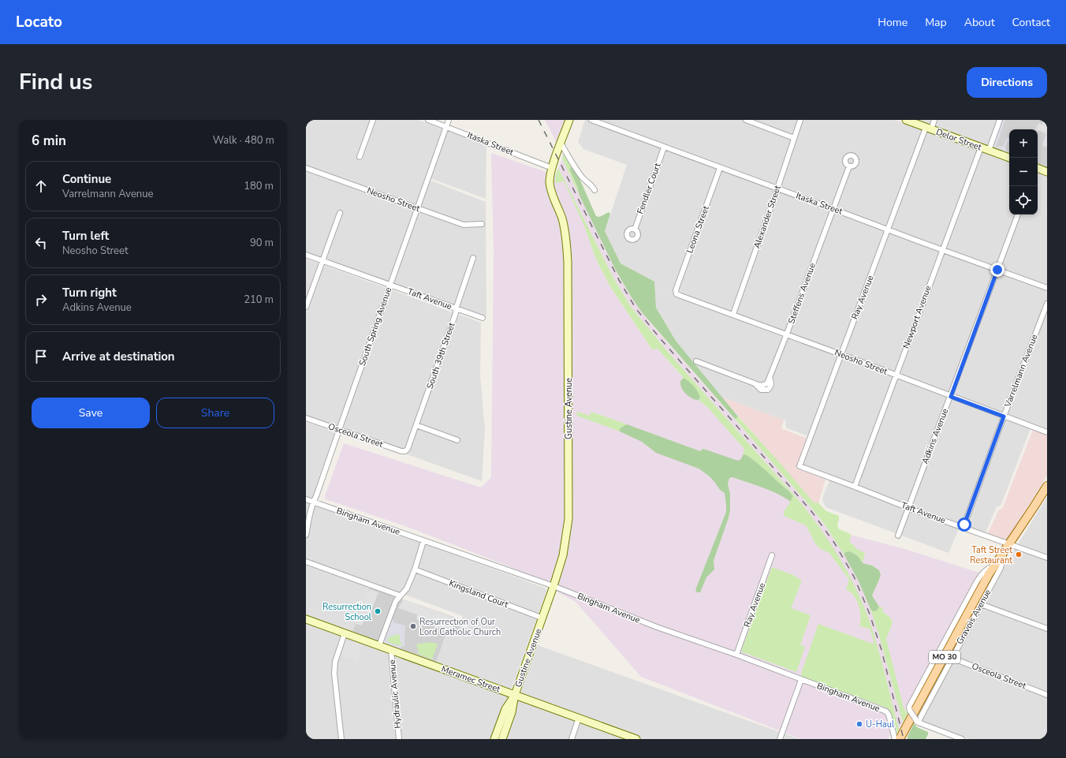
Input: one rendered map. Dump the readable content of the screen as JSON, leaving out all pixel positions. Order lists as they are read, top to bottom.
{
  "streets": {
    "main road": ["Gravois Avenue", "MO 30"],
    "street": [
      "Delor Street",
      "Itaska Street",
      "Fendler Court",
      "Neosho Street",
      "Alexander Street",
      "Leona Street",
      "Steffens Avenue",
      "Ray Avenue",
      "Taft Avenue",
      "Newport Avenue",
      "South Spring Avenue",
      "South 39th Street",
      "Varrelmann Avenue",
      "Gustine Avenue",
      "Osceola Street",
      "Adkins Avenue",
      "Bingham Avenue",
      "Kingsland Court",
      "Meramec Street",
      "Hydraulic Avenue"
    ]
  },
  "crossings": [
    ["Delor Street", "Ray Avenue"],
    ["Delor Street", "Newport Avenue"],
    ["Itaska Street", "Fendler Court"],
    ["Itaska Street", "Alexander Street"],
    ["Itaska Street", "Leona Street"],
    ["Itaska Street", "Steffens Avenue"],
    ["Itaska Street", "Ray Avenue"],
    ["Itaska Street", "Newport Avenue"],
    ["Itaska Street", "South Spring Avenue"],
    ["Itaska Street", "Gustine Avenue"],
    ["Itaska Street", "Adkins Avenue"],
    ["Neosho Street", "Alexander Street"],
    ["Neosho Street", "Leona Street"],
    ["Neosho Street", "Steffens Avenue"],
    ["Neosho Street", "Ray Avenue"],
    ["Neosho Street", "Newport Avenue"],
    ["Neosho Street", "South Spring Avenue"],
    ["Neosho Street", "Varrelmann Avenue"],
    ["Neosho Street", "Adkins Avenue"],
    ["Ray Avenue", "Taft Avenue"],
    ["Ray Avenue", "Bingham Avenue"],
    ["Taft Avenue", "Newport Avenue"],
    ["Taft Avenue", "South Spring Avenue"],
    ["Taft Avenue", "South 39th Street"],
    ["Taft Avenue", "Varrelmann Avenue"],
    ["Taft Avenue", "Adkins Avenue"],
    ["Taft Avenue", "Gravois Avenue"],
    ["South Spring Avenue", "Osceola Street"],
    ["South Spring Avenue", "Bingham Avenue"],
    ["South 39th Street", "Osceola Street"],
    ["Gustine Avenue", "Bingham Avenue"],
    ["Gustine Avenue", "Kingsland Court"],
    ["Gustine Avenue", "Meramec Street"],
    ["Osceola Street", "Gravois Avenue"],
    ["Bingham Avenue", "Gravois Avenue"],
    ["Meramec Street", "Hydraulic Avenue"]
  ],
  "places": [
    "Taft Street Restaurant",
    "Resurrection School",
    "Resurrection of Our Lord Catholic Church",
    "U-Haul"
  ],
  "page": {
    "header": "Locato",
    "nav": [
      "Home",
      "Map",
      "About",
      "Contact"
    ],
    "title": "Find us",
    "buttons": [
      "Directions",
      ["Save", "Share"]
    ],
    "heading": ["6 min", "Walk · 480 m"],
    "map_buttons": ["+", "−"],
    "list": [
      ["Continue", "Varrelmann Avenue", "180 m"],
      ["Turn left", "Neosho Street", "90 m"],
      ["Turn right", "Adkins Avenue", "210 m"],
      "Arrive at destination"
    ]
  }
}
